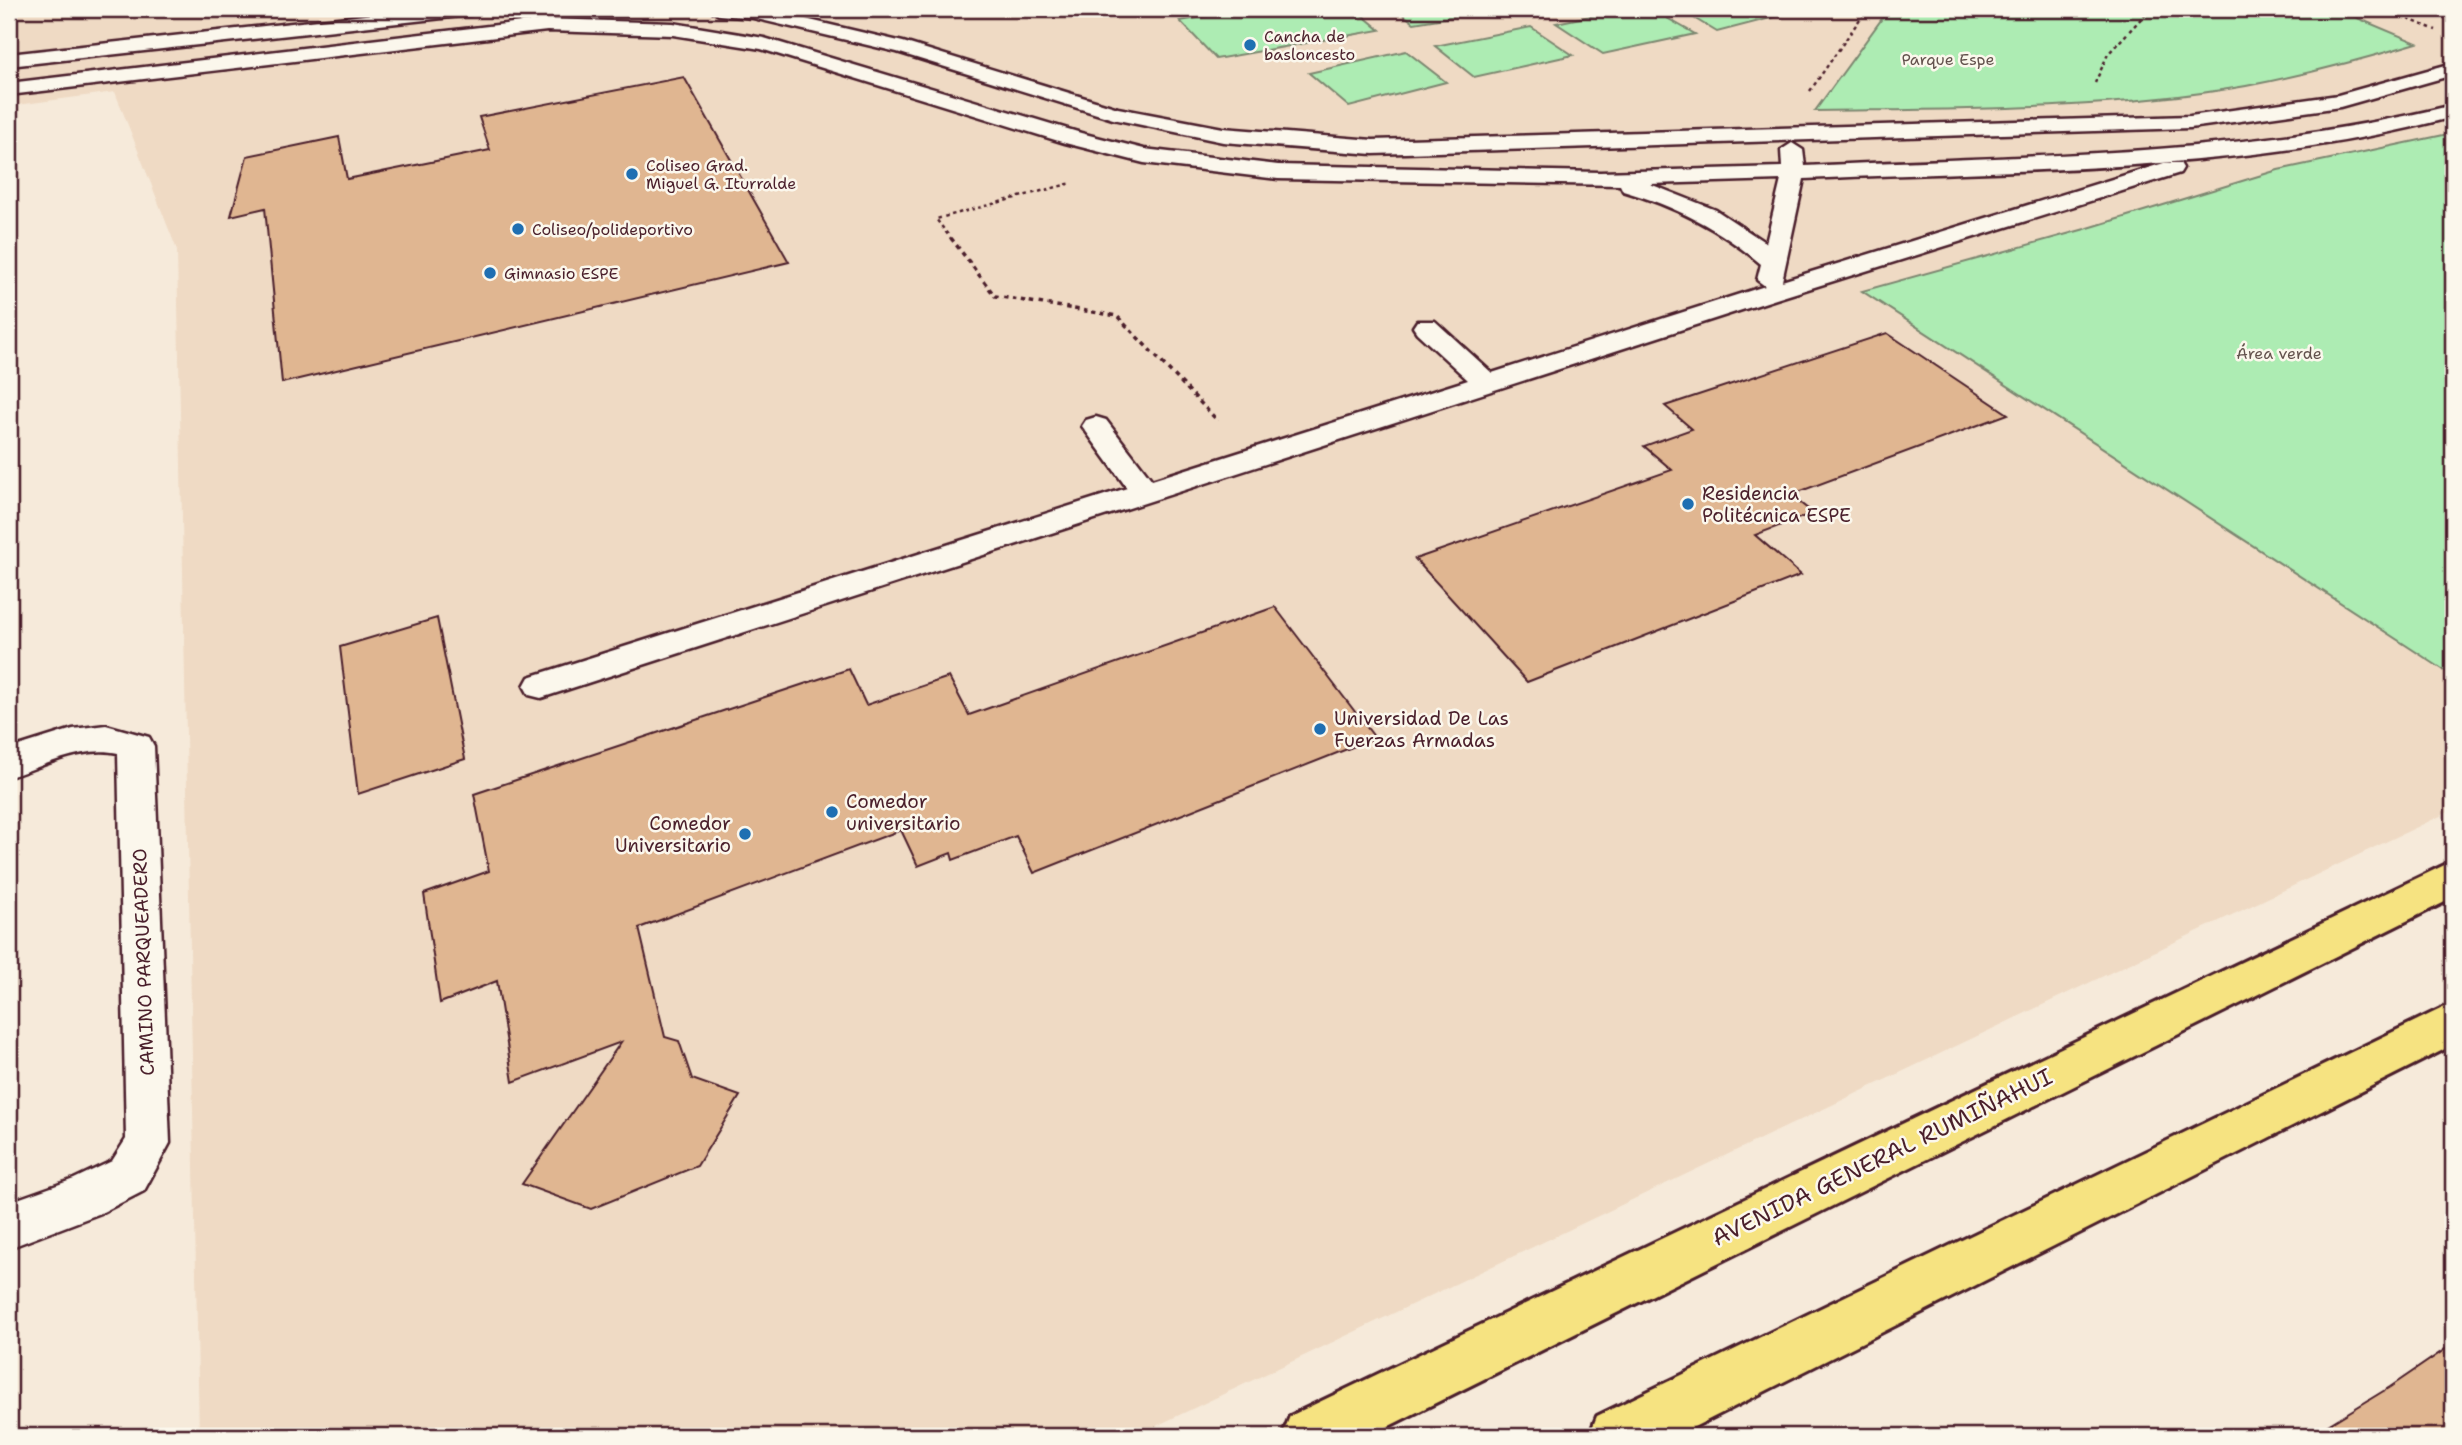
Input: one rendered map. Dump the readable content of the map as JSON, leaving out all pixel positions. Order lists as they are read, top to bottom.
{
  "streets": {
    "highway": ["AVENIDA GENERAL RUMIÑAHUI"],
    "lane": ["CAMINO PARQUEADERO"]
  },
  "parks": ["Parque Espe", "Área verde"],
  "places": [
    "Cancha de basloncesto",
    "Coliseo Grad. Miguel G. Iturralde",
    "Coliseo/polideportivo",
    "Gimnasio ESPE",
    "Residencia Politécnica ESPE",
    "Universidad De Las Fuerzas Armadas",
    "Comedor universitario",
    "Comedor Universitario"
  ]
}
